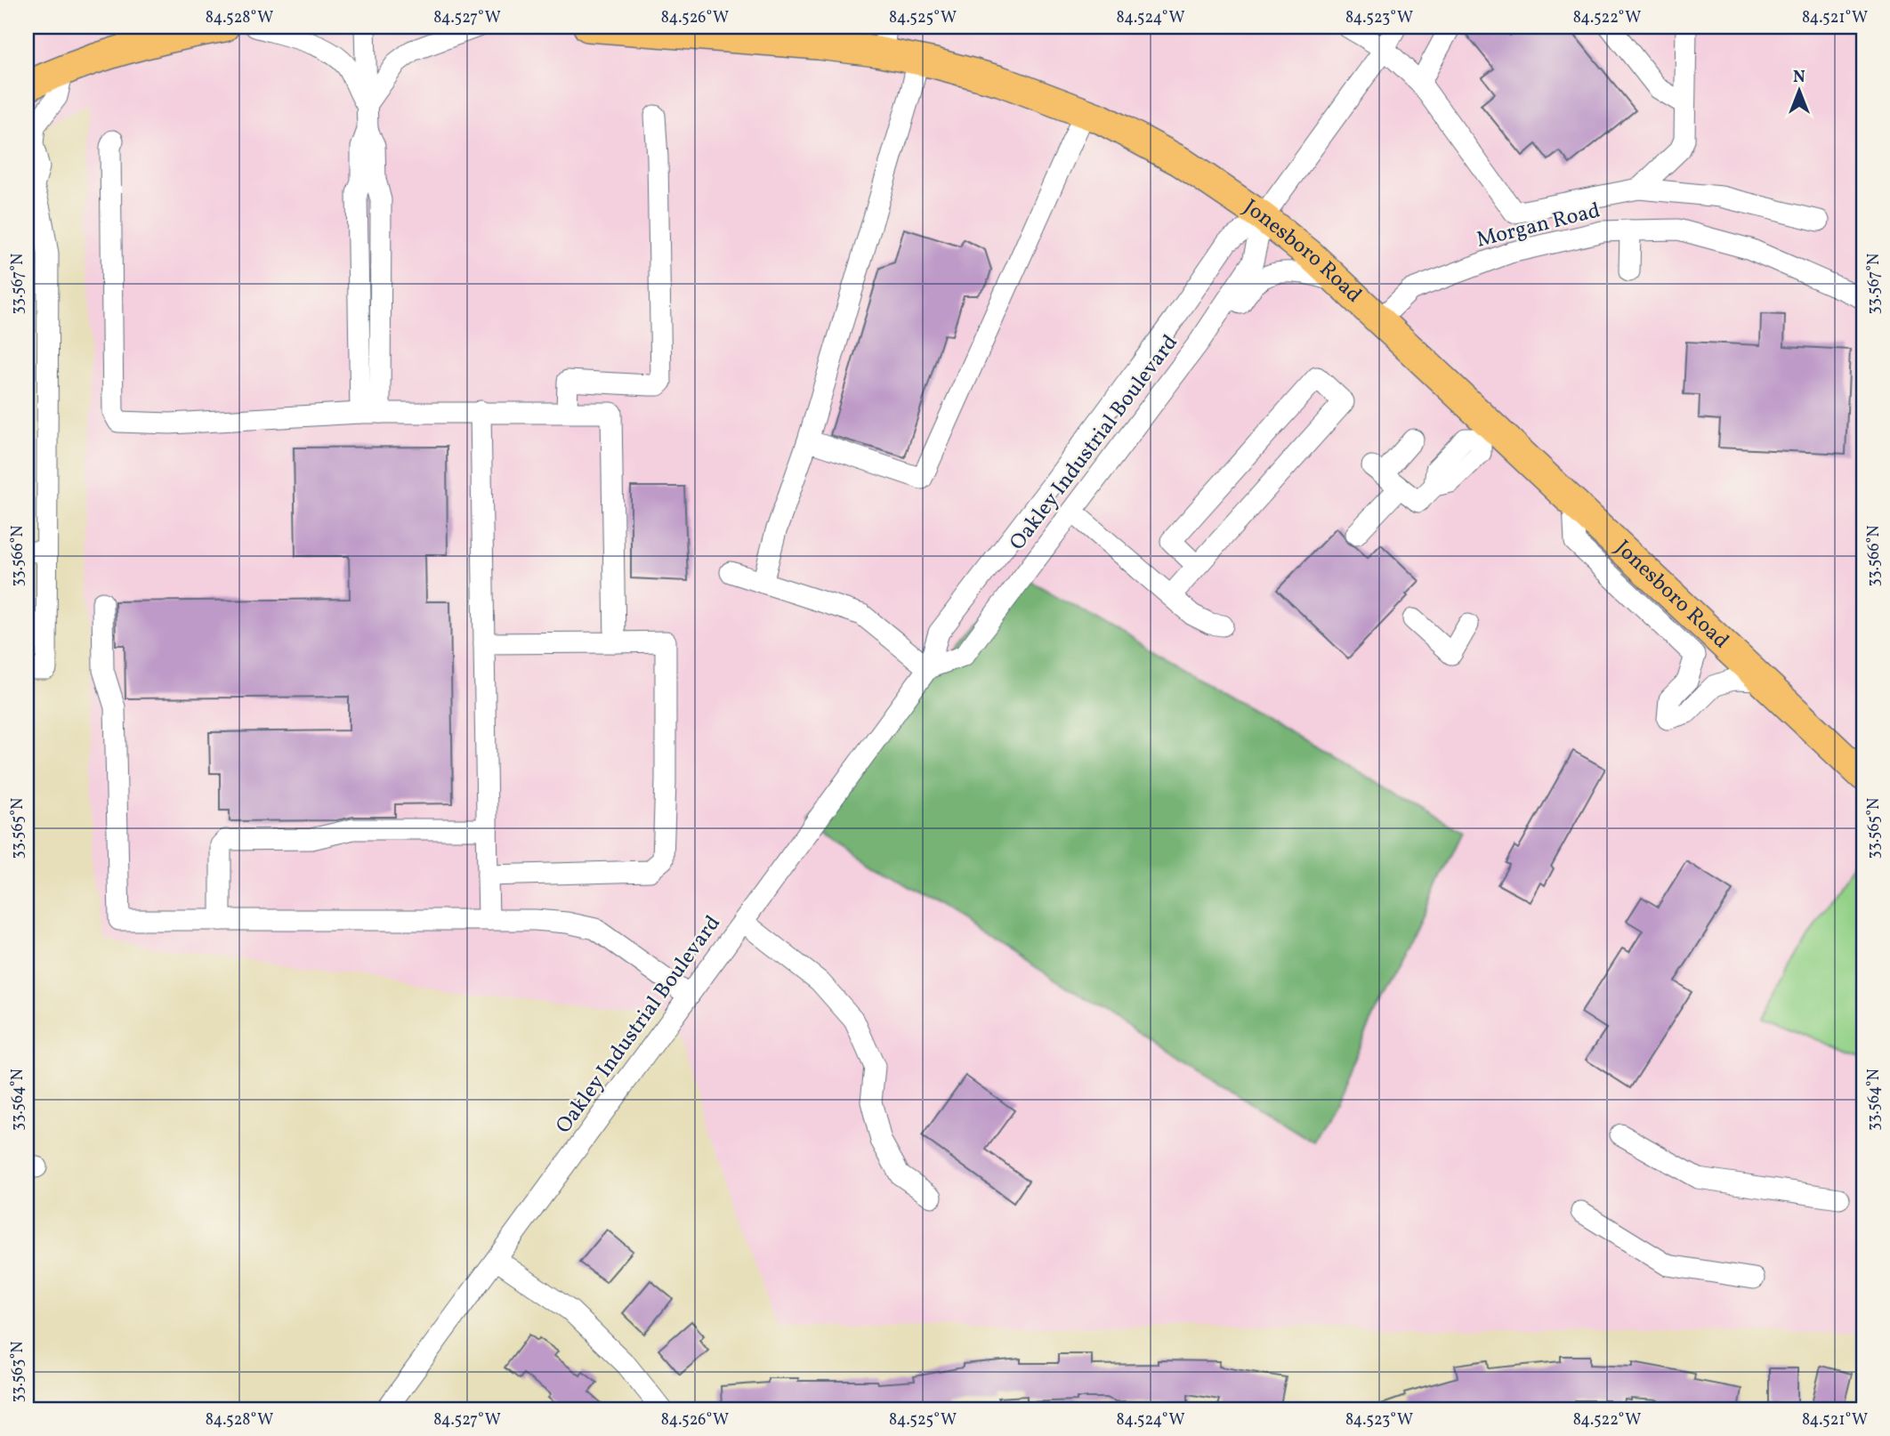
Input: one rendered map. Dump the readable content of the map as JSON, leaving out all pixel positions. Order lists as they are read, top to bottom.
{
  "streets": {
    "highway": ["Jonesboro Road"],
    "street": ["Morgan Road", "Oakley Industrial Boulevard"]
  },
  "crossings": [
    ["Morgan Road", "Jonesboro Road"],
    ["Jonesboro Road", "Oakley Industrial Boulevard"]
  ],
  "north": "top",
  "coordinates": [
    "84.528°W",
    "84.527°W",
    "84.526°W",
    "84.525°W",
    "84.524°W",
    "84.523°W",
    "84.522°W",
    "84.521°W",
    "33.567°N",
    "33.566°N",
    "33.565°N",
    "33.564°N",
    "33.563°N"
  ]
}
